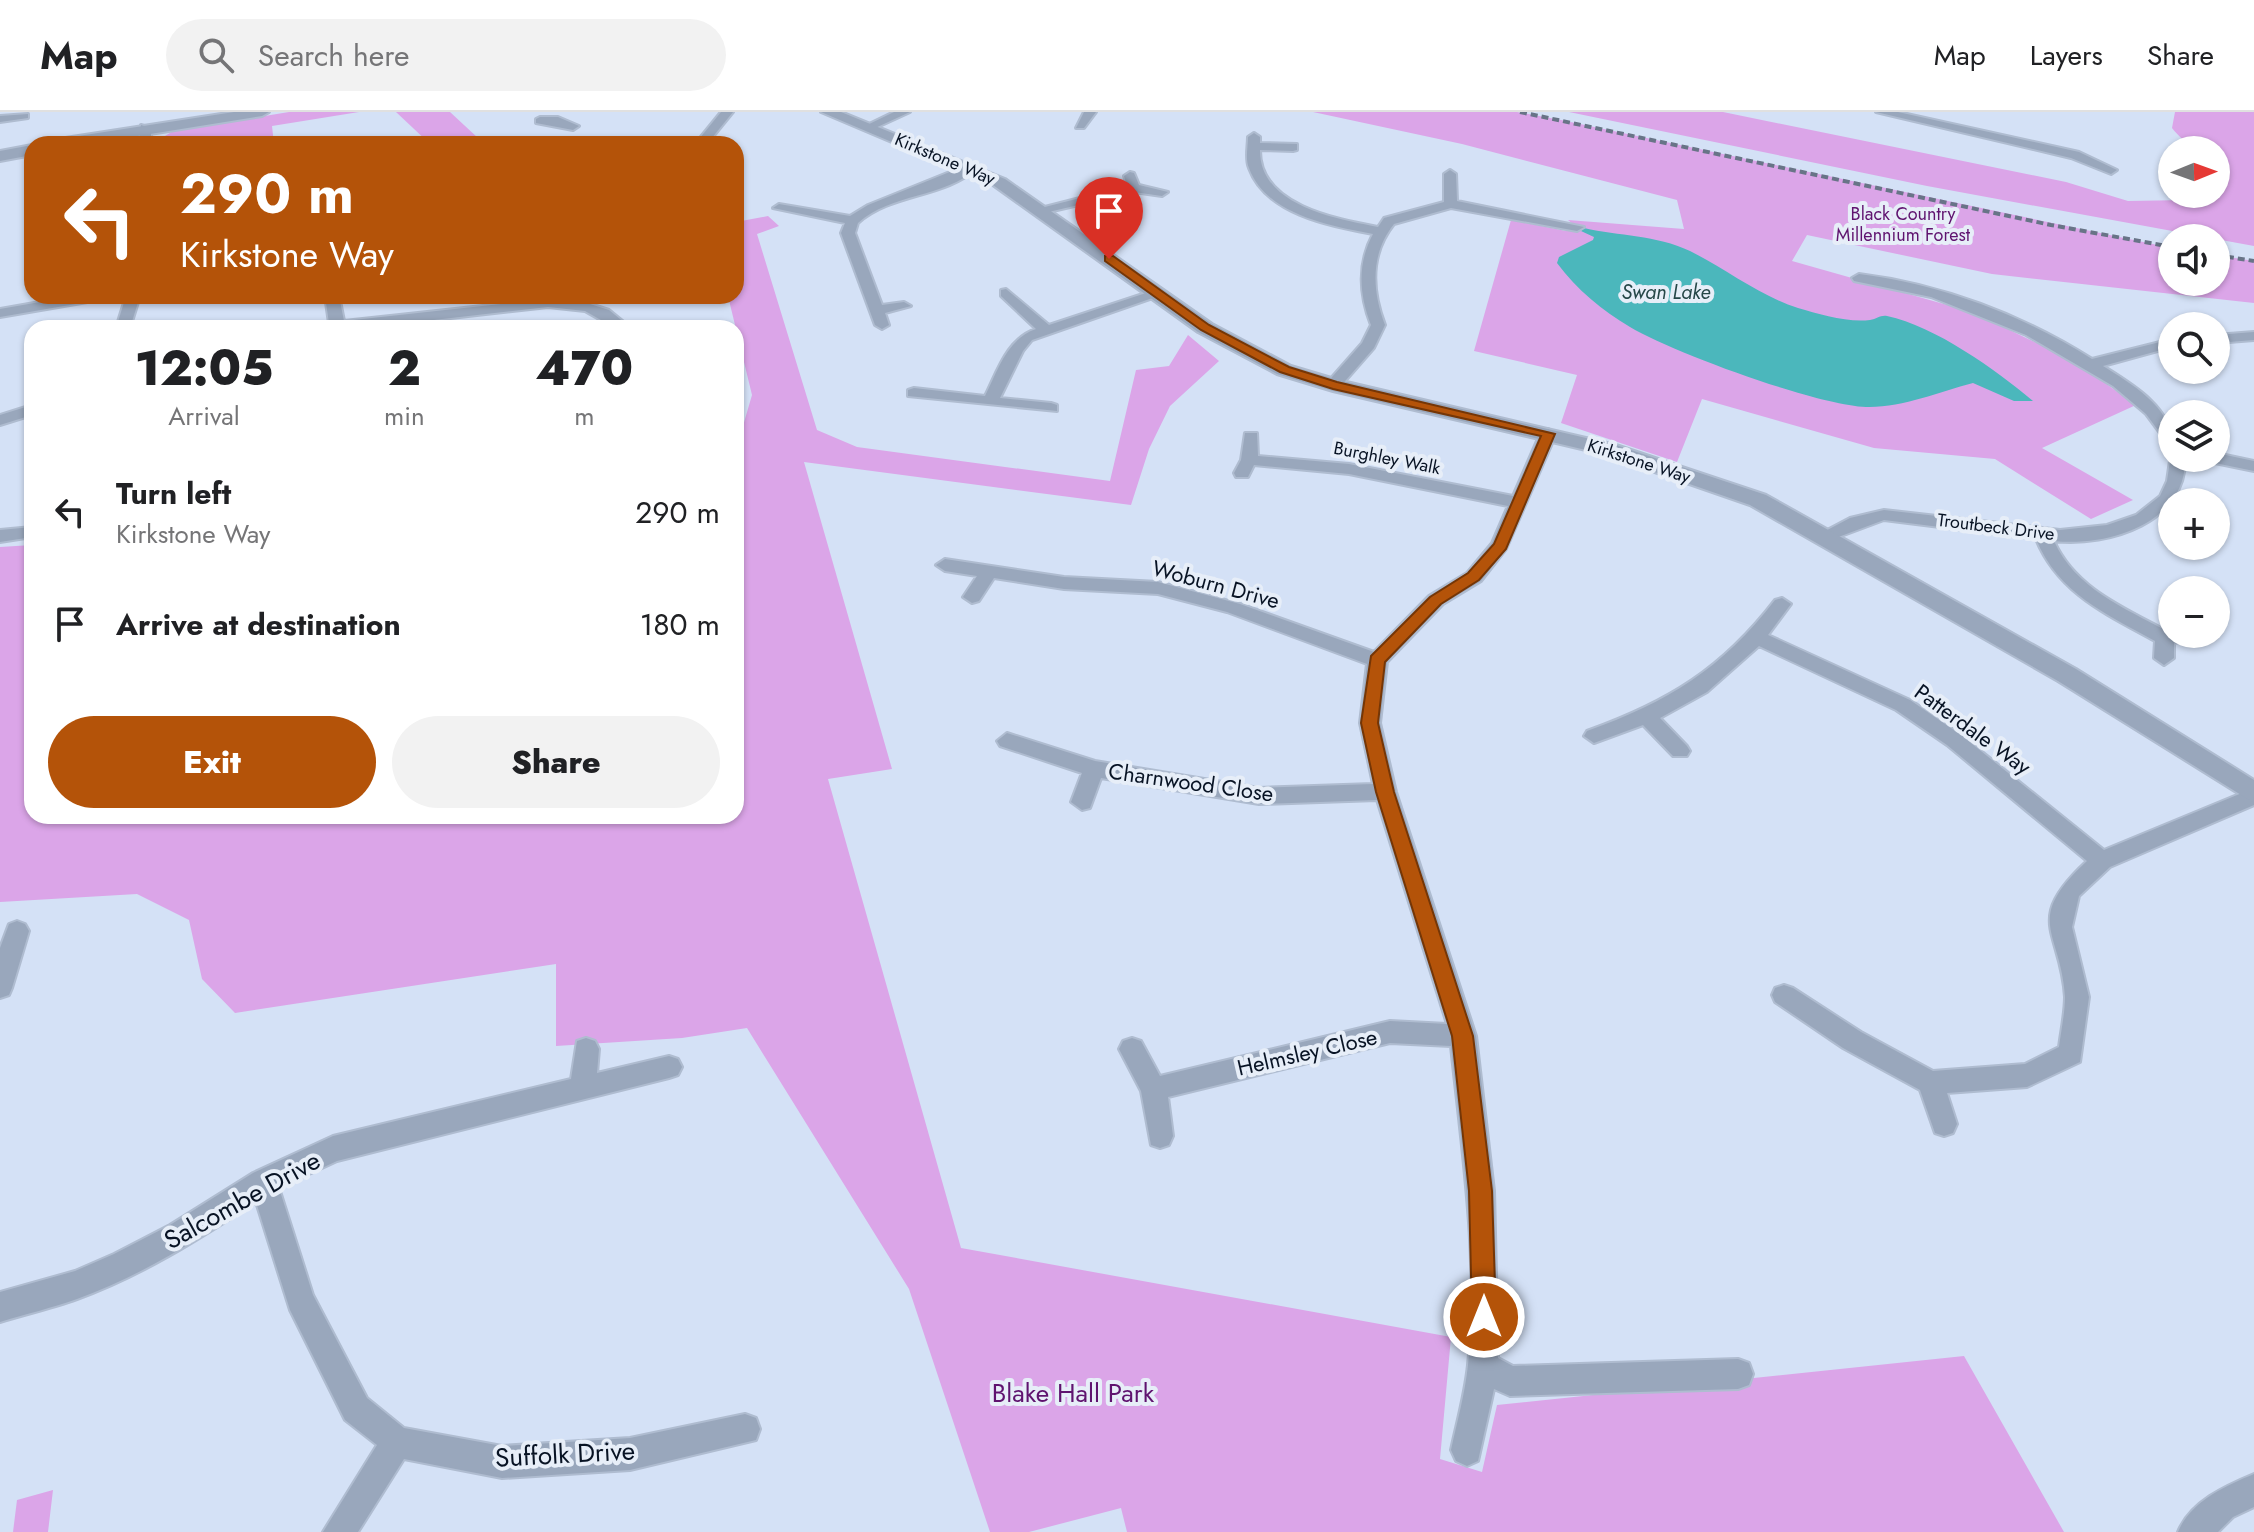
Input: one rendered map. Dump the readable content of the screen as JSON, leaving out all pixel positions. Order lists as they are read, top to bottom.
{
  "streets": {
    "street": [
      "Kirkstone Way",
      "Burghley Walk",
      "Troutbeck Drive",
      "Woburn Drive",
      "Patterdale Way",
      "Charnwood Close",
      "Helmsley Close",
      "Salcombe Drive",
      "Suffolk Drive"
    ]
  },
  "crossings": [
    ["Kirkstone Way", "Troutbeck Drive"],
    ["Salcombe Drive", "Suffolk Drive"]
  ],
  "water": ["Swan Lake"],
  "parks": ["Black Country Millennium Forest", "Blake Hall Park"],
  "north": "right",
  "page": {
    "header": "Map",
    "search": "Search here",
    "nav": ["Map", "Layers", "Share"],
    "map_buttons": ["+", "−"],
    "turn": ["290 m", "Kirkstone Way"],
    "eta": [
      "12:05",
      "Arrival",
      "2",
      "min",
      "470",
      "m"
    ],
    "list": [
      {
        "name": "Turn left",
        "note": "Kirkstone Way",
        "value": "290 m"
      },
      {
        "name": "Arrive at destination",
        "value": "180 m"
      }
    ],
    "buttons": ["Exit", "Share"]
  }
}
